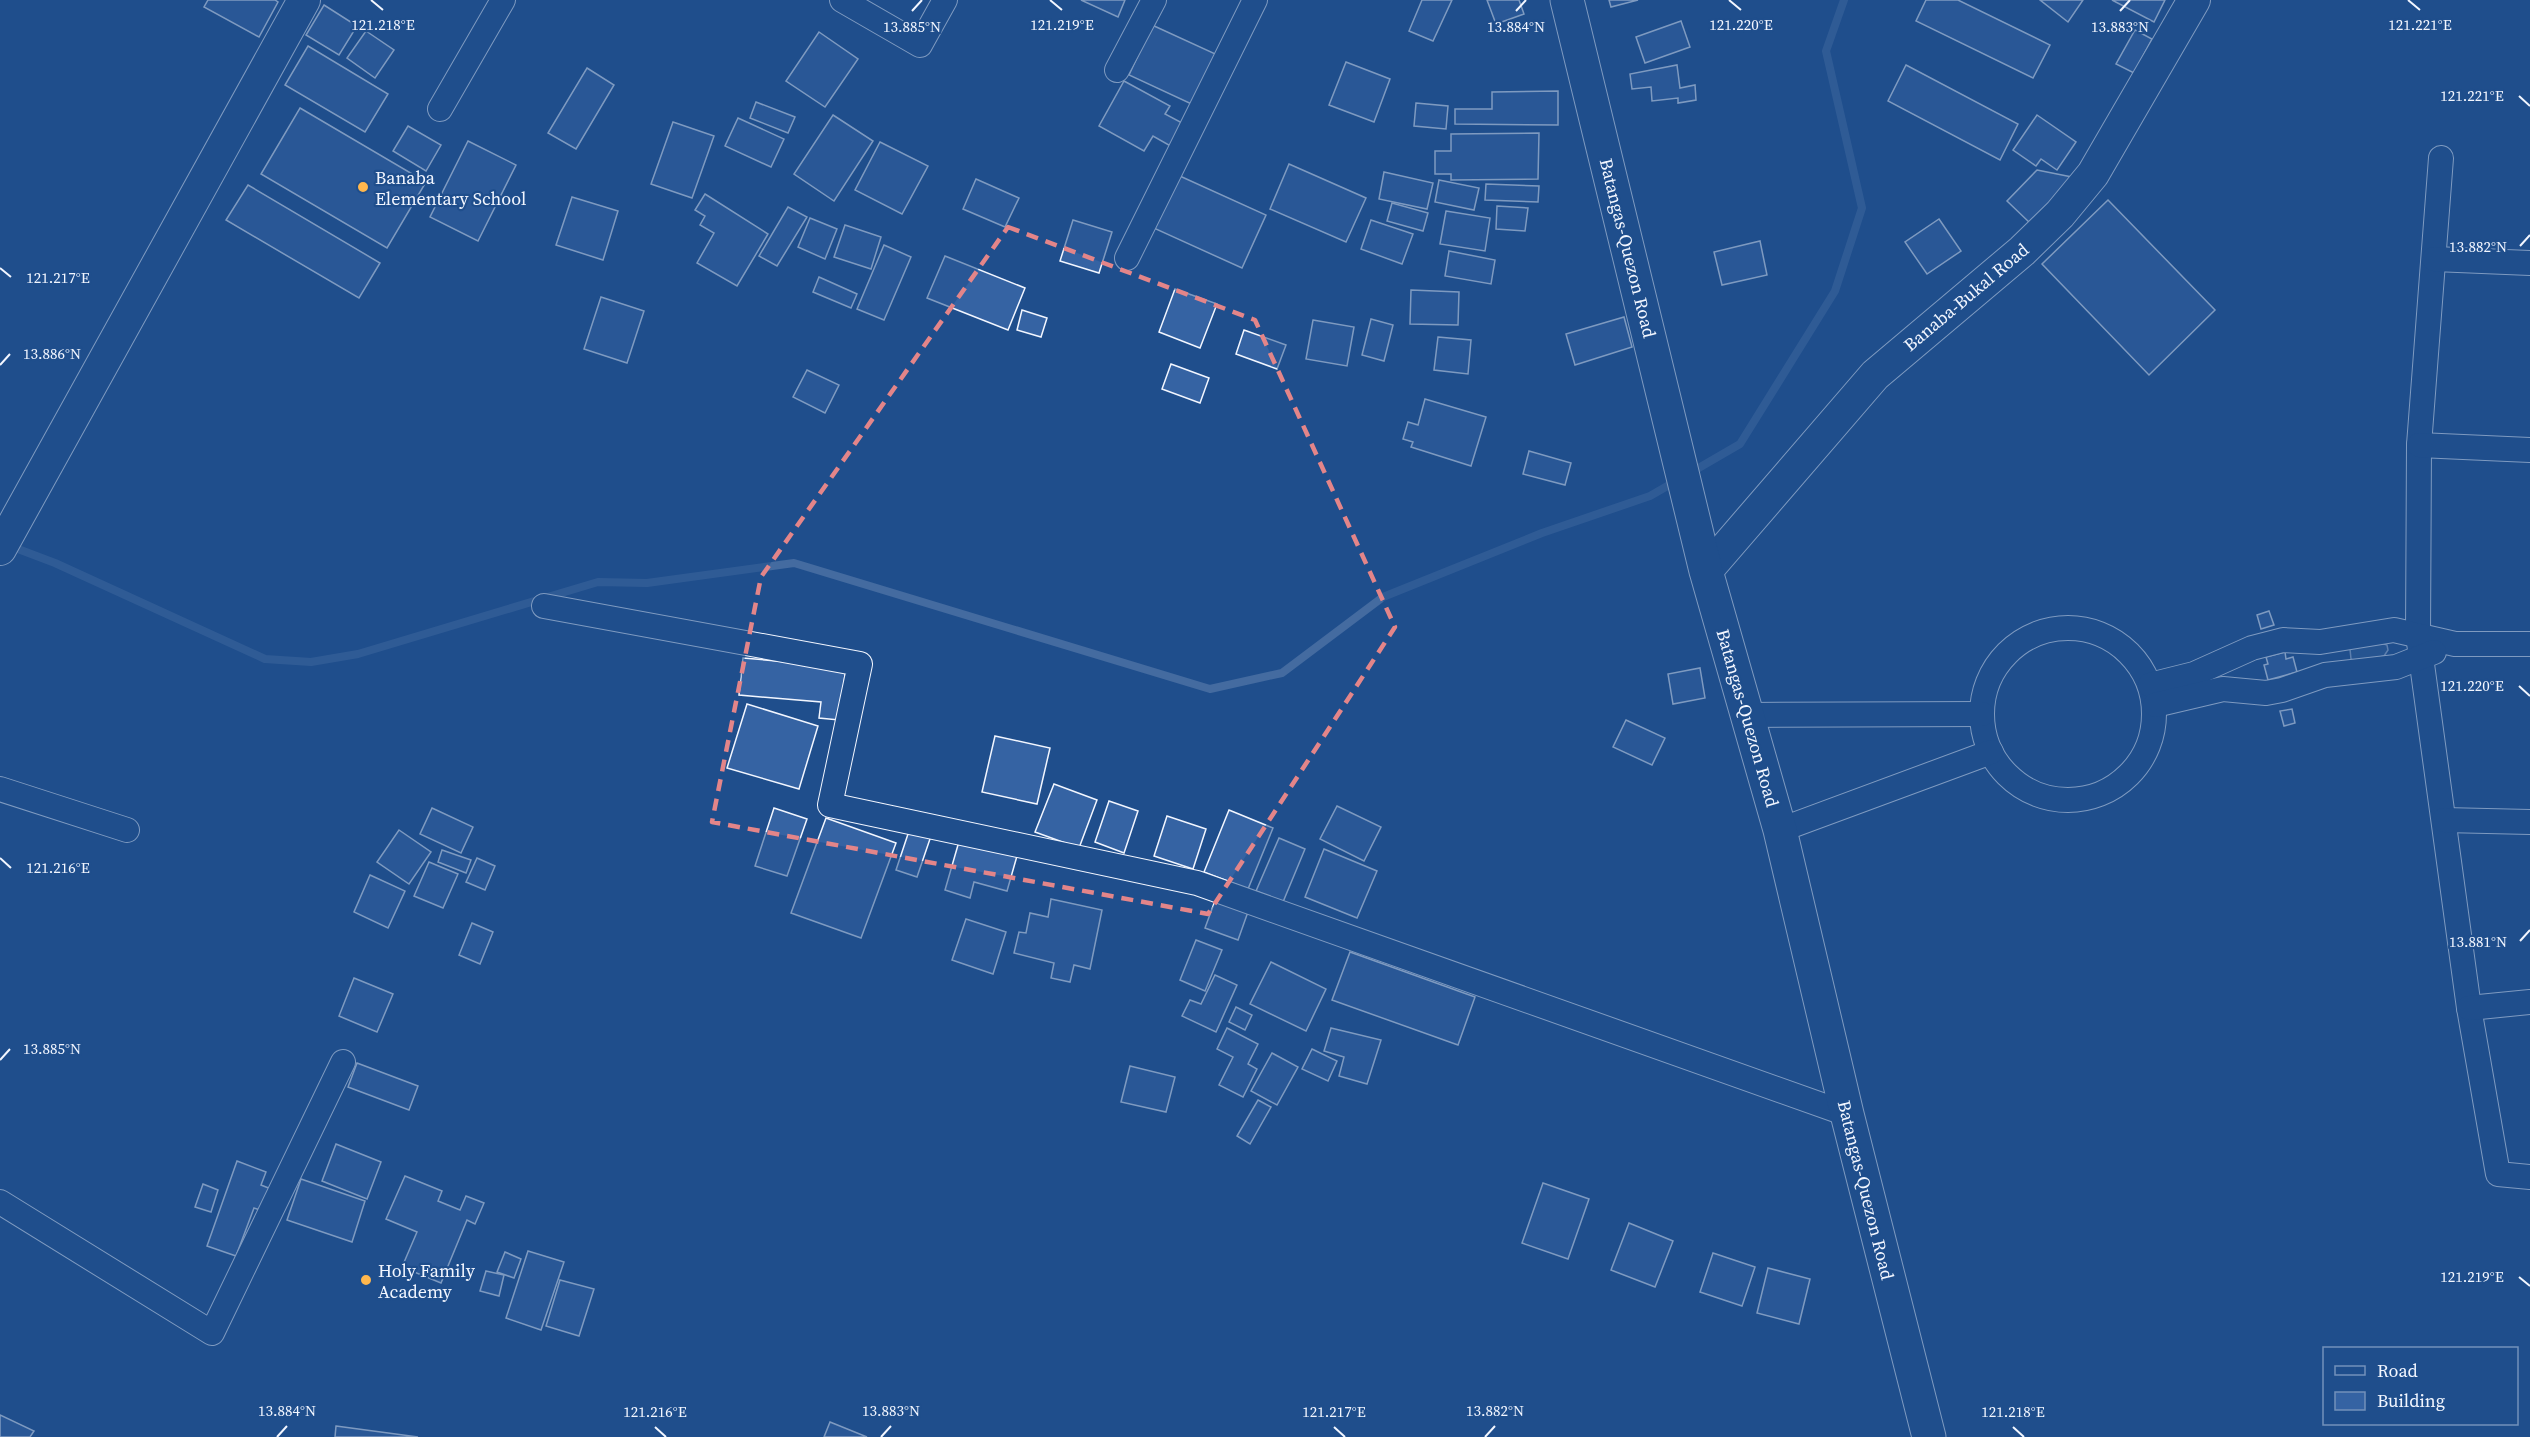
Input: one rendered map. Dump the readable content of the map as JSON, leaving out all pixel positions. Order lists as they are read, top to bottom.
{
  "streets": {
    "main road": ["Batangas-Quezon Road"],
    "street": ["Banaba-Bukal Road"]
  },
  "crossings": [
    ["Batangas-Quezon Road", "Banaba-Bukal Road"]
  ],
  "places": ["Banaba Elementary School", "Holy Family Academy"],
  "legend": ["Road", "Building"],
  "coordinates": [
    "121.218°E",
    "121.219°E",
    "121.220°E",
    "121.221°E",
    "13.885°N",
    "13.884°N",
    "13.883°N",
    "13.882°N",
    "121.217°E",
    "13.886°N",
    "121.216°E",
    "13.881°N"
  ]
}
